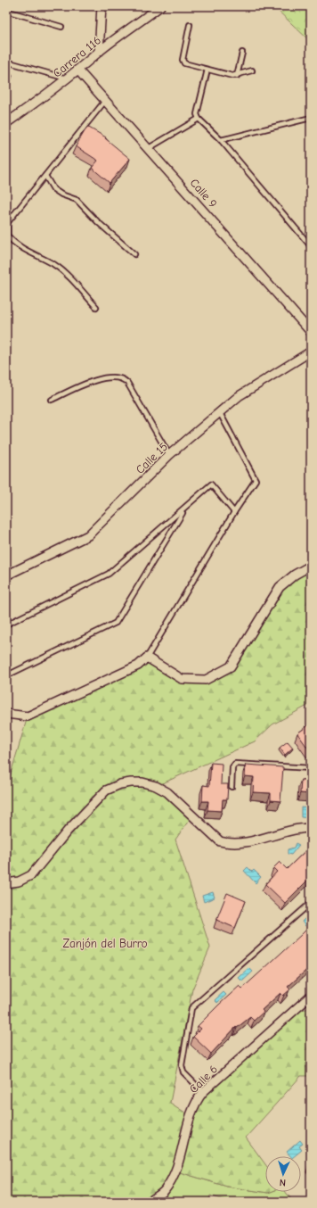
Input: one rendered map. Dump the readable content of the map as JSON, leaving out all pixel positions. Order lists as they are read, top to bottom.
{
  "streets": {
    "street": [
      "Carrera 116",
      "Calle 9",
      "Calle 15",
      "Calle 6"
    ]
  },
  "crossings": [
    ["Carrera 116", "Calle 9"]
  ],
  "parks": ["Zanjón del Burro"],
  "north": "bottom"
}
